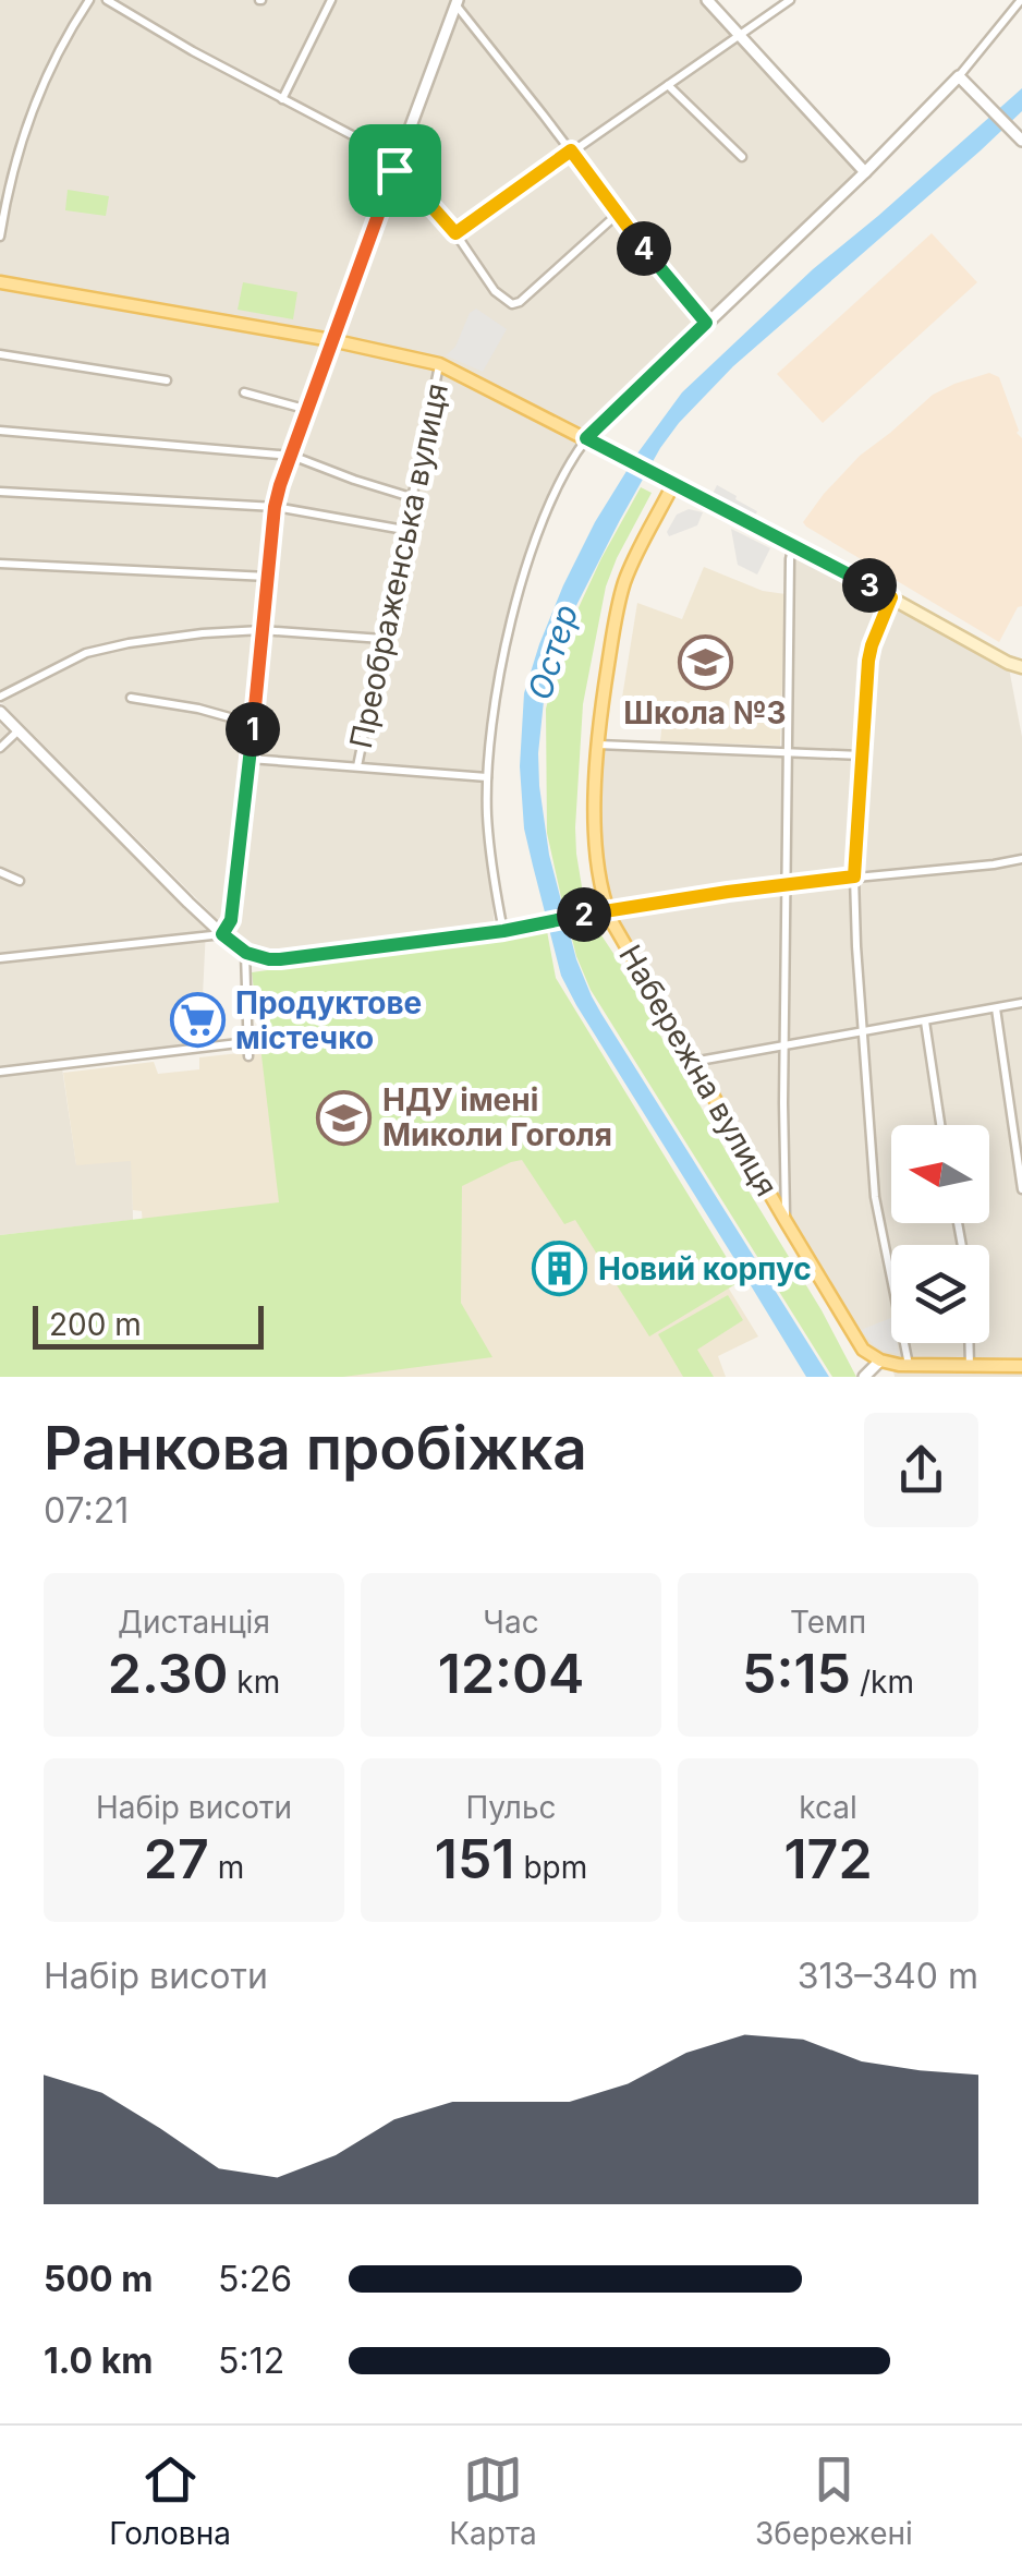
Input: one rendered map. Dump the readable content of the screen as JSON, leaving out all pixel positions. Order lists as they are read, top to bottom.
{
  "streets": {
    "main road": ["Набережна вулиця"],
    "street": ["Преображенська вулиця"]
  },
  "water": ["Остер"],
  "places": {
    "school or university": ["Школа №3", "НДУ імені Миколи Гоголя"],
    "supermarket": ["Продуктове містечко"],
    "building": ["Новий корпус"]
  },
  "scale_bar": "200 m",
  "north": "left",
  "page": {
    "pins": [
      "4",
      "3",
      "1",
      "2"
    ],
    "scale": "200 m",
    "heading": ["Ранкова пробіжка", "07:21"],
    "stats": [
      ["Дистанція", "2.30 km"],
      ["Час", "12:04"],
      ["Темп", "5:15 /km"],
      ["Набір висоти", "27 m"],
      ["Пульс", "151 bpm"],
      ["kcal", "172"]
    ],
    "chart": ["Набір висоти", "313–340 m"],
    "list": [
      {
        "name": "500 m",
        "note": "5:26"
      },
      {
        "name": "1.0 km",
        "note": "5:12"
      }
    ],
    "tabs": ["Головна", "Карта", "Збережені"]
  }
}
